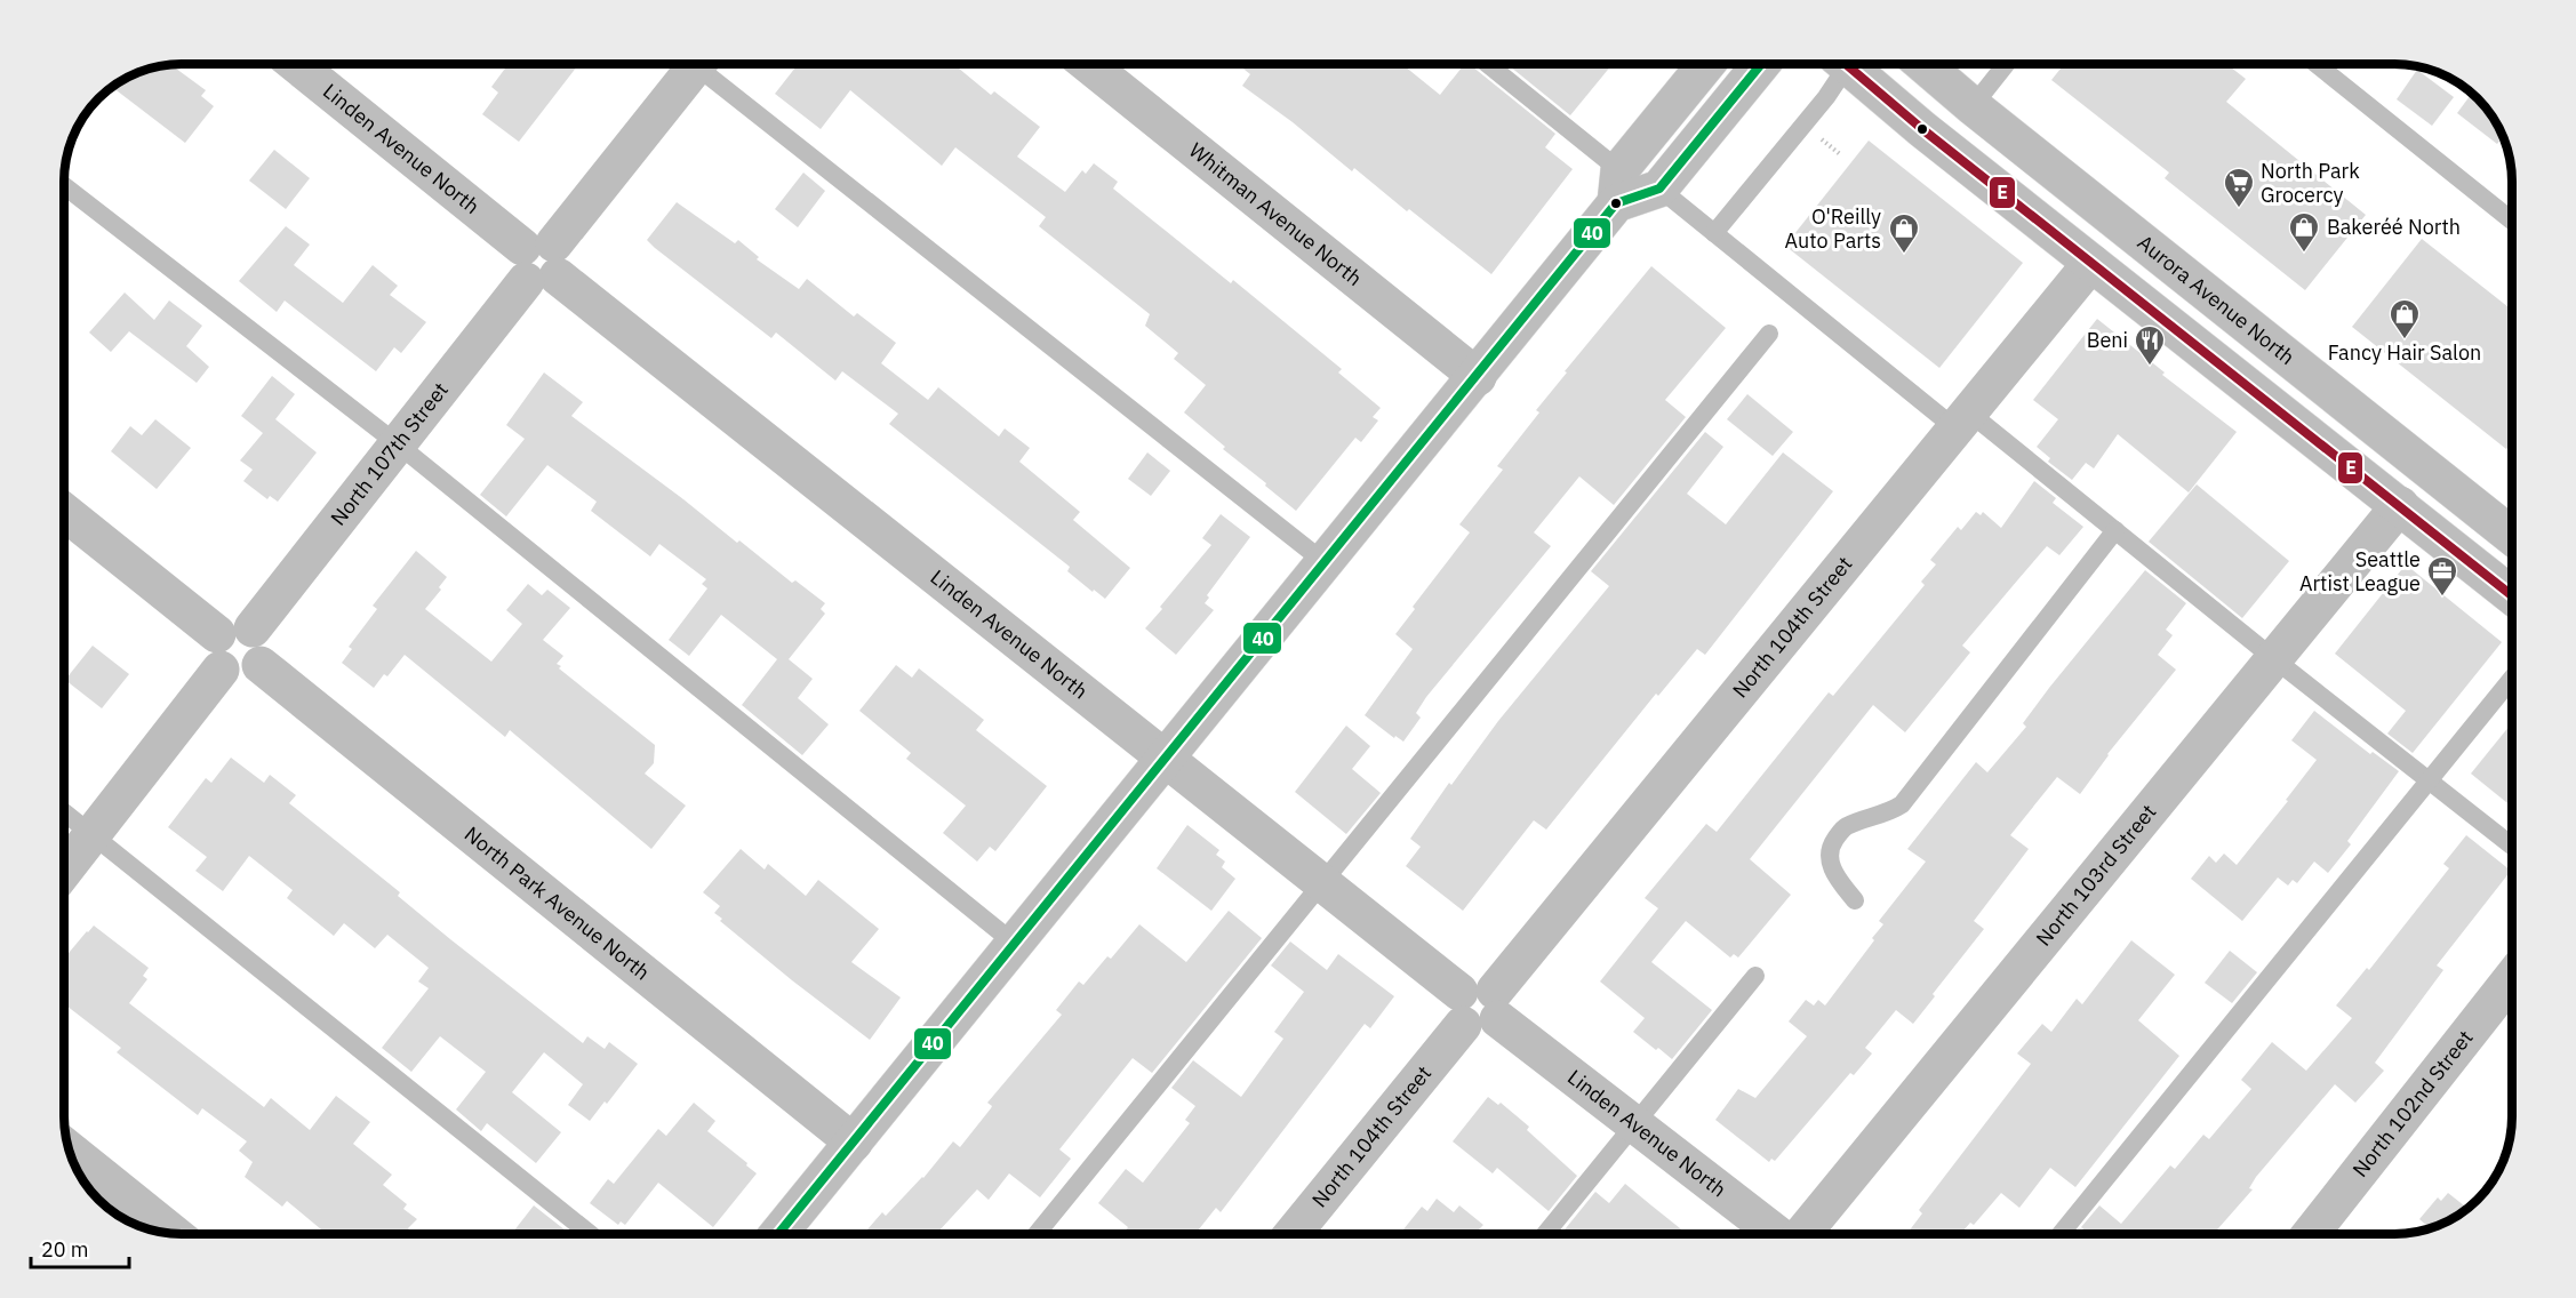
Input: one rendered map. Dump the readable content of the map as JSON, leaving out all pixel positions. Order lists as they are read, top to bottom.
{
  "streets": {
    "main road": [
      "Linden Avenue North",
      "Whitman Avenue North",
      "Aurora Avenue North",
      "North 107th Street",
      "North 104th Street",
      "North 103rd Street",
      "North Park Avenue North",
      "North 102nd Street"
    ]
  },
  "crossings": [
    ["Linden Avenue North", "North 107th Street"],
    ["Linden Avenue North", "North 104th Street"],
    ["North 107th Street", "North Park Avenue North"]
  ],
  "places": {
    "supermarket": ["North Park Grocercy"],
    "shop": ["Bakeréé North", "O'Reilly Auto Parts", "Fancy Hair Salon"],
    "restaurant": ["Beni"],
    "office": ["Seattle Artist League"]
  },
  "lines": ["transit line 40", "transit line E"],
  "scale_bar": "20 m"
}
